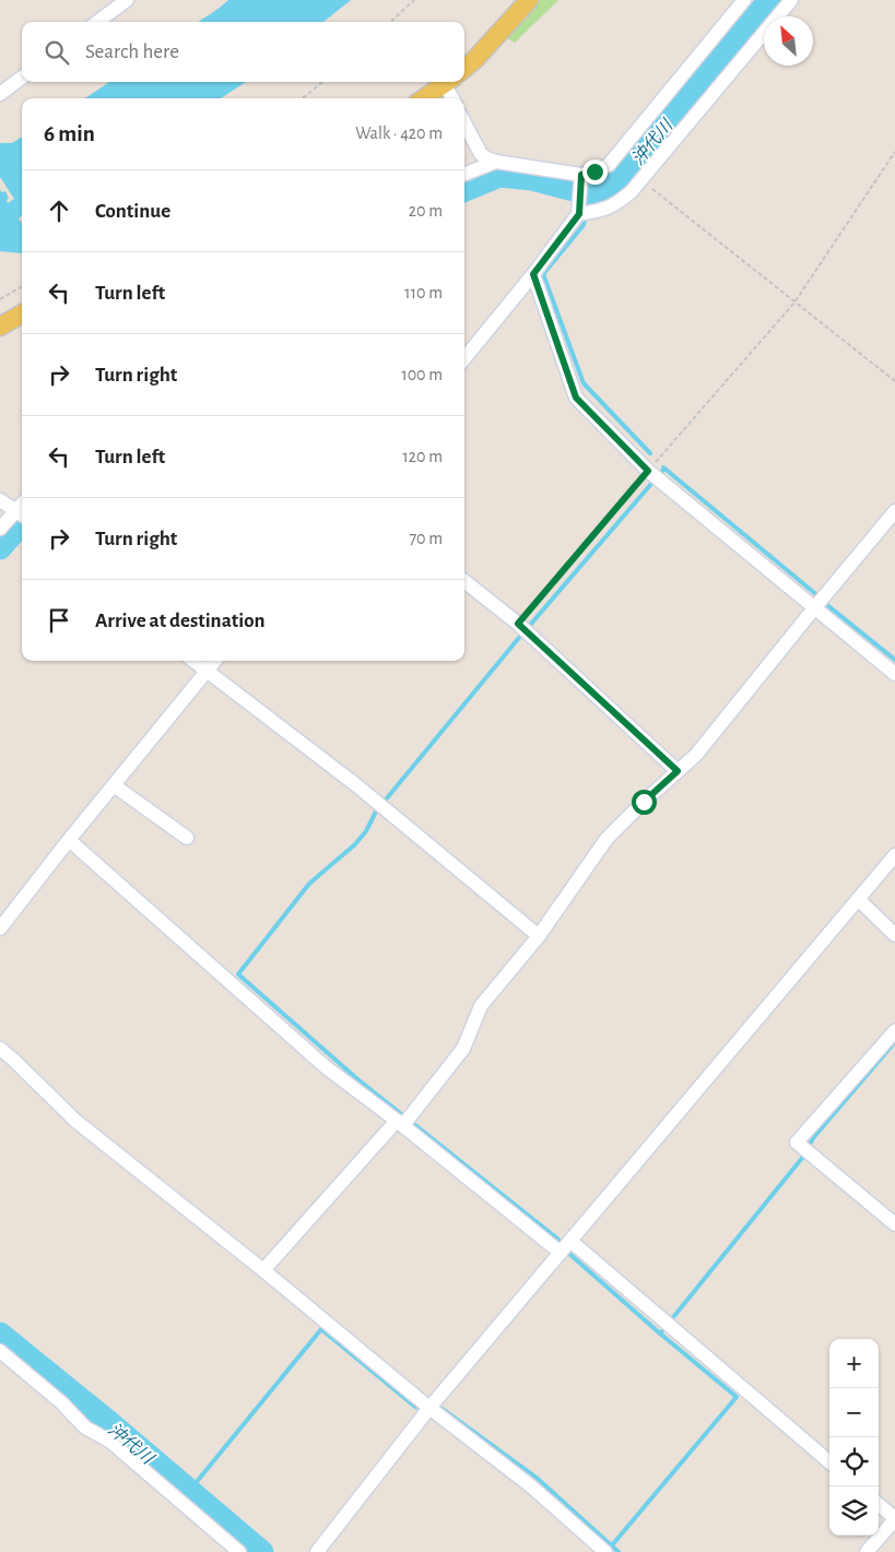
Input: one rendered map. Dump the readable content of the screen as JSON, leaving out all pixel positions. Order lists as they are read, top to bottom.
{
  "water": ["沖代川"],
  "north": "top left",
  "page": {
    "search": "Search here",
    "heading": ["6 min", "Walk · 420 m"],
    "list": [
      ["Continue", "20 m"],
      ["Turn left", "110 m"],
      ["Turn right", "100 m"],
      ["Turn left", "120 m"],
      ["Turn right", "70 m"],
      "Arrive at destination"
    ],
    "map_buttons": ["+", "−"]
  }
}
